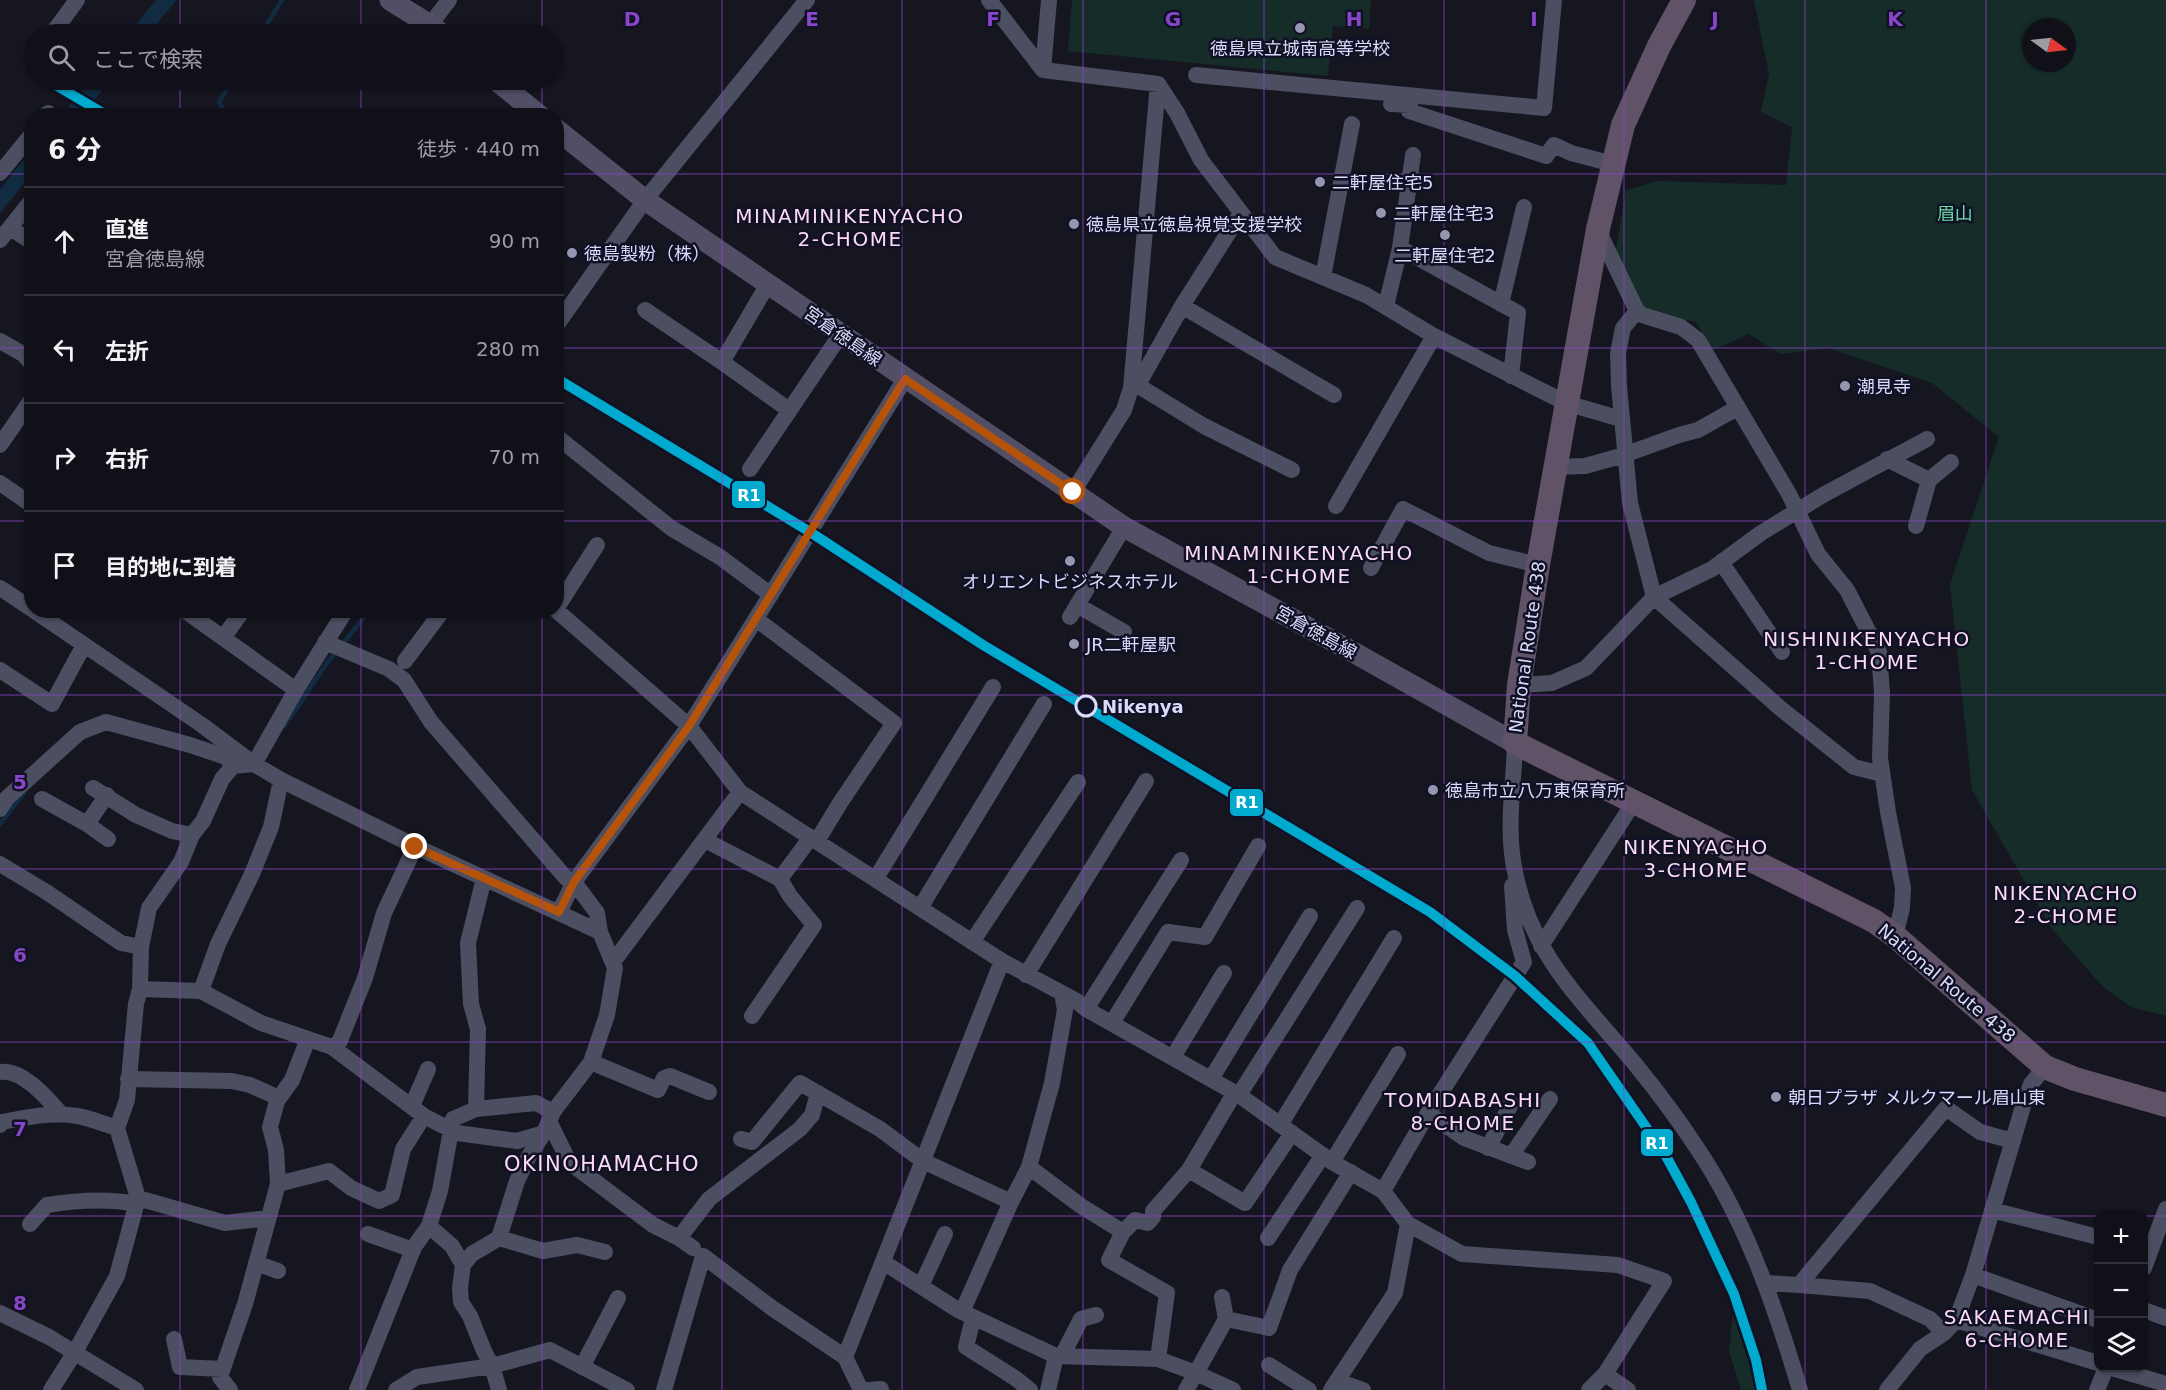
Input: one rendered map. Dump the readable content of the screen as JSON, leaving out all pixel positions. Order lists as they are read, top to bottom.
{
  "streets": {
    "highway": ["National Route 438"],
    "main road": ["宮倉徳島線"]
  },
  "crossings": [
    ["宮倉徳島線", "National Route 438"]
  ],
  "districts": [
    "MINAMINIKENYACHO 2-CHOME",
    "MINAMINIKENYACHO 1-CHOME",
    "NISHINIKENYACHO 1-CHOME",
    "NIKENYACHO 3-CHOME",
    "NIKENYACHO 2-CHOME",
    "TOMIDABASHI 8-CHOME",
    "OKINOHAMACHO",
    "SAKAEMACHI 6-CHOME"
  ],
  "parks": ["眉山"],
  "places": [
    "徳島県立城南高等学校",
    "二軒屋住宅5",
    "二軒屋住宅3",
    "徳島県立徳島視覚支援学校",
    "二軒屋住宅2",
    "徳島製粉（株）",
    "潮見寺",
    "オリエントビジネスホテル",
    "JR二軒屋駅",
    "Nikenya",
    "徳島市立八万東保育所",
    "朝日プラザ メルクマール眉山東"
  ],
  "lines": ["transit line R1"],
  "north": "right",
  "page": {
    "search": "ここで検索",
    "heading": ["6 分", "徒歩 · 440 m"],
    "list": [
      ["直進", "宮倉徳島線", "90 m"],
      ["左折", "280 m"],
      ["右折", "70 m"],
      "目的地に到着"
    ],
    "map_buttons": ["+", "−"]
  },
  "grid": {
    "columns": [
      "D",
      "E",
      "F",
      "G",
      "H",
      "I",
      "J",
      "K"
    ],
    "rows": [
      "5",
      "6",
      "7",
      "8"
    ]
  }
}
